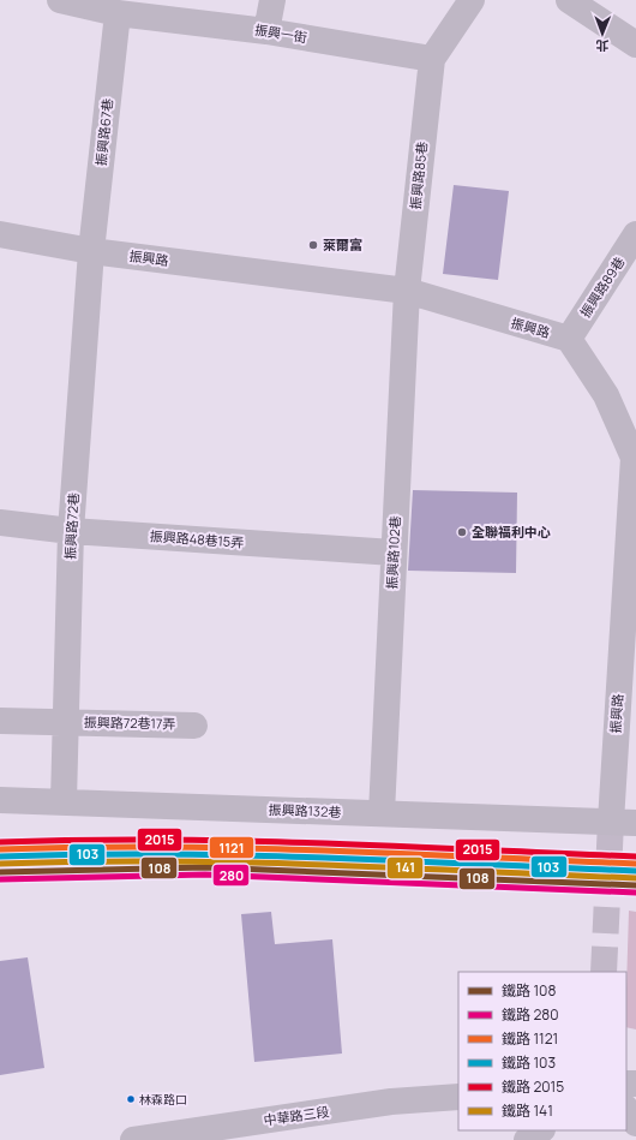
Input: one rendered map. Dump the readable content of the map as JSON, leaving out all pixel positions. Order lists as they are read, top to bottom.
{
  "streets": {
    "street": [
      "振興一街",
      "振興路67巷",
      "振興路85巷",
      "振興路",
      "振興路89巷",
      "振興路72巷",
      "振興路48巷15弄",
      "振興路102巷",
      "振興路72巷17弄",
      "振興路132巷",
      "中華路三段"
    ]
  },
  "crossings": [
    ["振興一街", "振興路67巷"],
    ["振興一街", "振興路85巷"],
    ["振興路67巷", "振興路"],
    ["振興路67巷", "振興路72巷"],
    ["振興路85巷", "振興路"],
    ["振興路85巷", "振興路102巷"],
    ["振興路", "振興路89巷"],
    ["振興路", "振興路72巷"],
    ["振興路", "振興路102巷"],
    ["振興路", "振興路132巷"],
    ["振興路72巷", "振興路48巷15弄"],
    ["振興路72巷", "振興路72巷17弄"],
    ["振興路72巷", "振興路132巷"],
    ["振興路48巷15弄", "振興路102巷"],
    ["振興路102巷", "振興路132巷"]
  ],
  "places": ["萊爾富", "全聯福利中心", "林森路口"],
  "lines": [
    "rail line 2015",
    "rail line 1121",
    "rail line 103",
    "rail line 141",
    "rail line 108",
    "rail line 280"
  ],
  "legend": [
    "鐵路 108",
    "鐵路 280",
    "鐵路 1121",
    "鐵路 103",
    "鐵路 2015",
    "鐵路 141"
  ],
  "north": "bottom"
}
